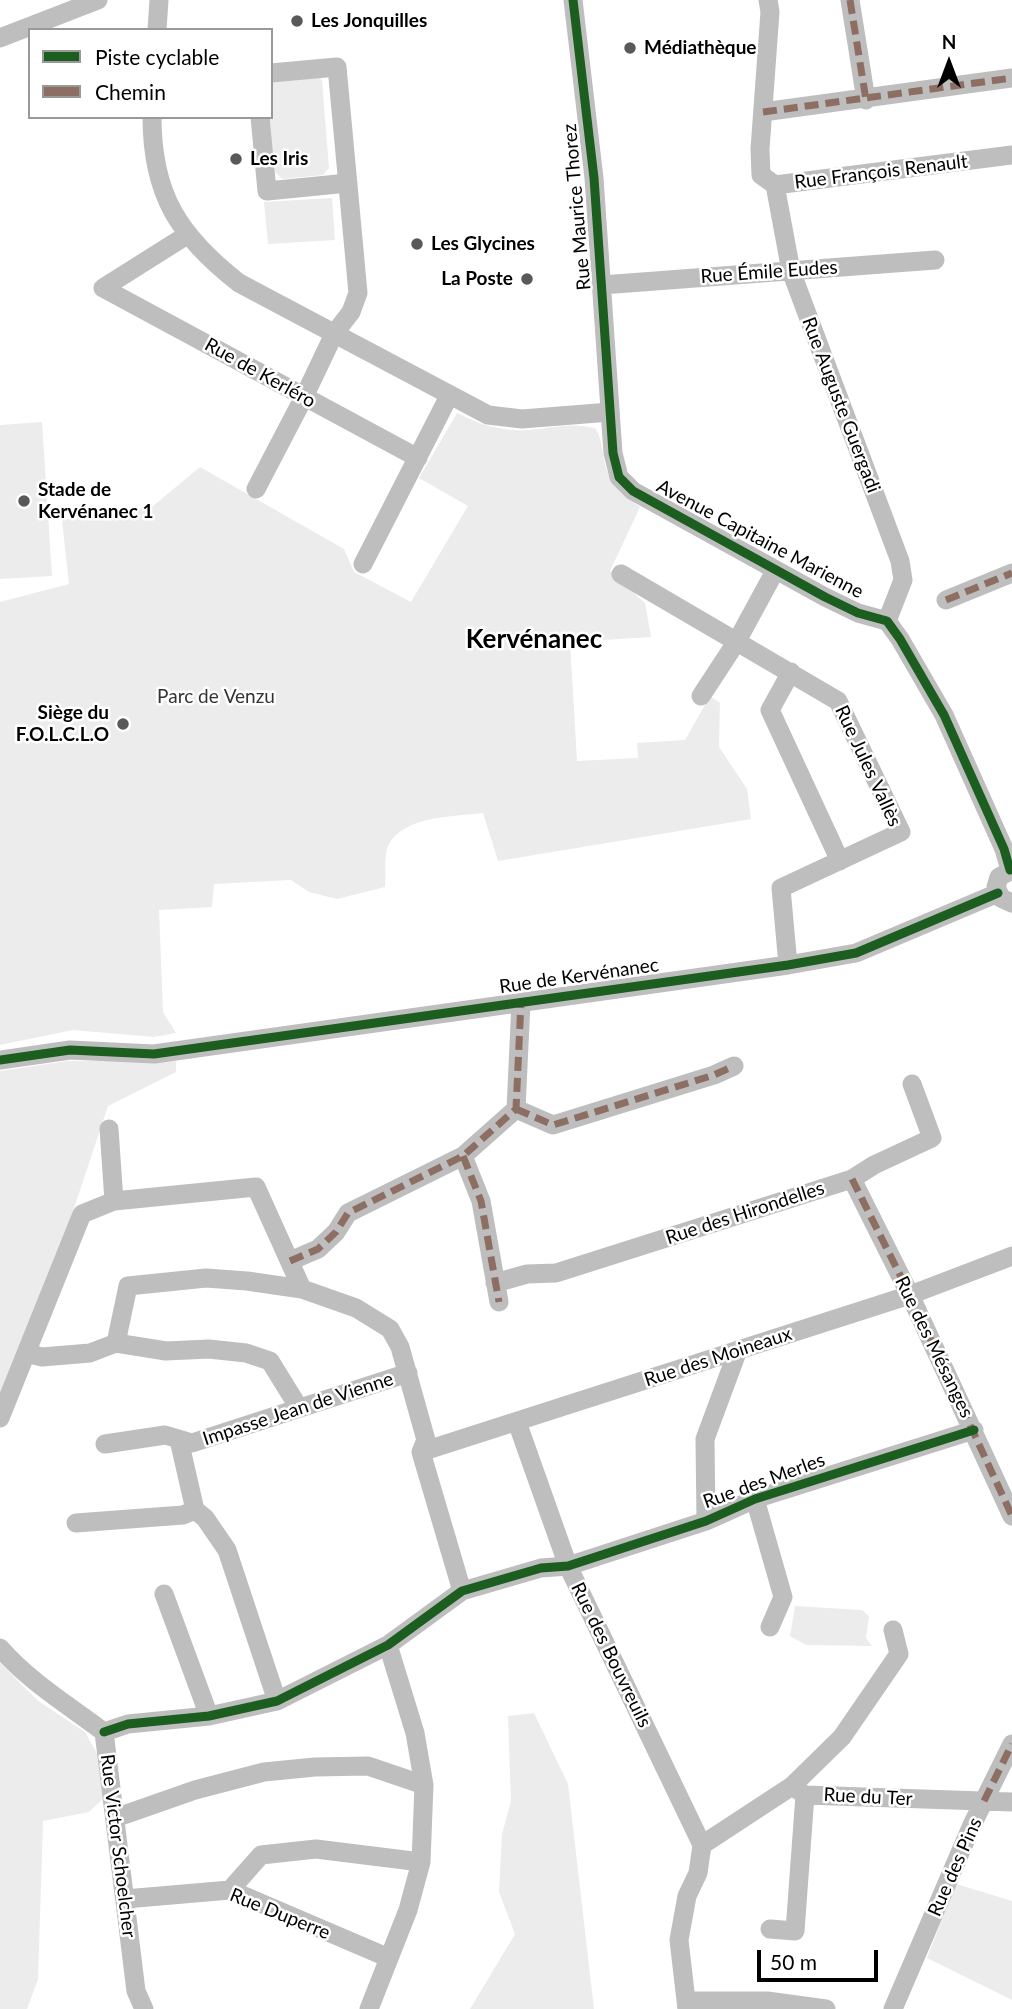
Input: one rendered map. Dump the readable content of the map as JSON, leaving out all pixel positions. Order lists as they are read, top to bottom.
{
  "streets": {
    "street": [
      "Rue François Renault",
      "Rue Maurice Thorez",
      "Rue Émile Eudes",
      "Rue de Kerléro",
      "Rue Auguste Guergadi",
      "Avenue Capitaine Marienne",
      "Rue Jules Vallès",
      "Rue de Kervénanec",
      "Rue des Hirondelles",
      "Rue des Mésanges",
      "Rue des Moineaux",
      "Impasse Jean de Vienne",
      "Rue des Merles",
      "Rue des Bouvreuils",
      "Rue du Ter",
      "Rue Victor Schoelcher",
      "Rue des Pins",
      "Rue Duperre"
    ]
  },
  "crossings": [
    ["Rue François Renault", "Rue Auguste Guergadi"],
    ["Rue Maurice Thorez", "Rue Émile Eudes"],
    ["Rue Maurice Thorez", "Avenue Capitaine Marienne"],
    ["Rue Émile Eudes", "Rue Auguste Guergadi"],
    ["Rue Auguste Guergadi", "Avenue Capitaine Marienne"],
    ["Rue Jules Vallès", "Rue de Kervénanec"],
    ["Rue des Hirondelles", "Rue des Mésanges"],
    ["Rue des Mésanges", "Rue des Moineaux"],
    ["Rue des Mésanges", "Rue des Merles"],
    ["Rue des Moineaux", "Rue des Bouvreuils"],
    ["Rue des Merles", "Rue des Bouvreuils"],
    ["Rue des Merles", "Rue Victor Schoelcher"],
    ["Rue du Ter", "Rue des Pins"],
    ["Rue Victor Schoelcher", "Rue Duperre"]
  ],
  "districts": ["Kervénanec"],
  "parks": ["Parc de Venzu"],
  "places": [
    "Les Jonquilles",
    "Médiathèque",
    "Les Iris",
    "Les Glycines",
    "La Poste",
    "Stade de Kervénanec 1",
    "Siège du F.O.L.C.L.O"
  ],
  "legend": ["Piste cyclable", "Chemin"],
  "scale_bar": "50 m",
  "north": "top"
}
